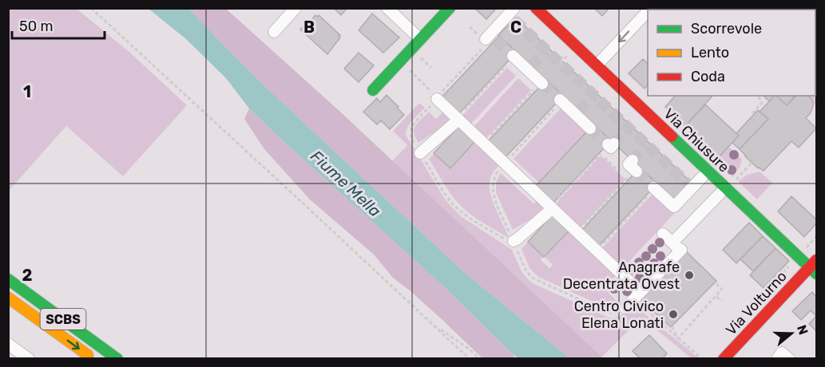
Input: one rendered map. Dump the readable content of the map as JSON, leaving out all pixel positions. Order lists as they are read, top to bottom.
{
  "streets": {
    "main road": ["Via Chiusure", "Via Volturno", "SCBS"]
  },
  "crossings": [
    ["Via Chiusure", "Via Volturno"]
  ],
  "water": ["Fiume Mella"],
  "places": ["Anagrafe Decentrata Ovest", "Centro Civico Elena Lonati"],
  "legend": ["Scorrevole", "Lento", "Coda"],
  "scale_bar": "50 m",
  "north": "right",
  "grid": {
    "columns": ["B", "C"],
    "rows": ["1", "2"]
  }
}
